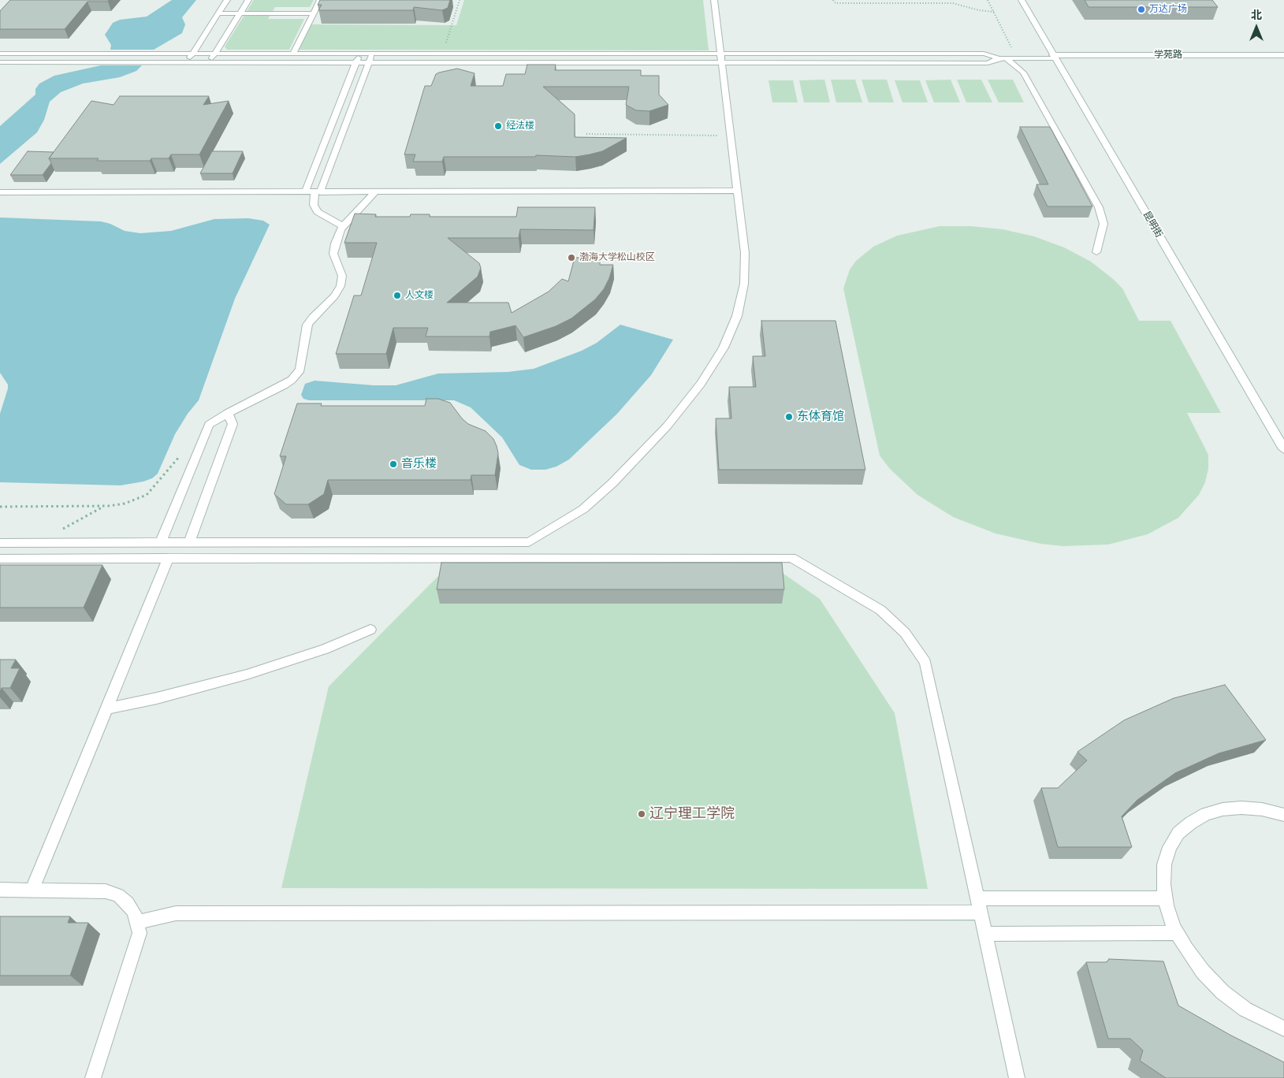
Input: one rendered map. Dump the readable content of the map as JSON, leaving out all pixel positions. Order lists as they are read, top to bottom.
{
  "streets": {
    "street": ["学苑路", "昆明街"]
  },
  "crossings": [
    ["学苑路", "昆明街"]
  ],
  "places": [
    "万达广场",
    "经法楼",
    "渤海大学松山校区",
    "人文楼",
    "东体育馆",
    "音乐楼",
    "辽宁理工学院"
  ],
  "north": "top"
}
